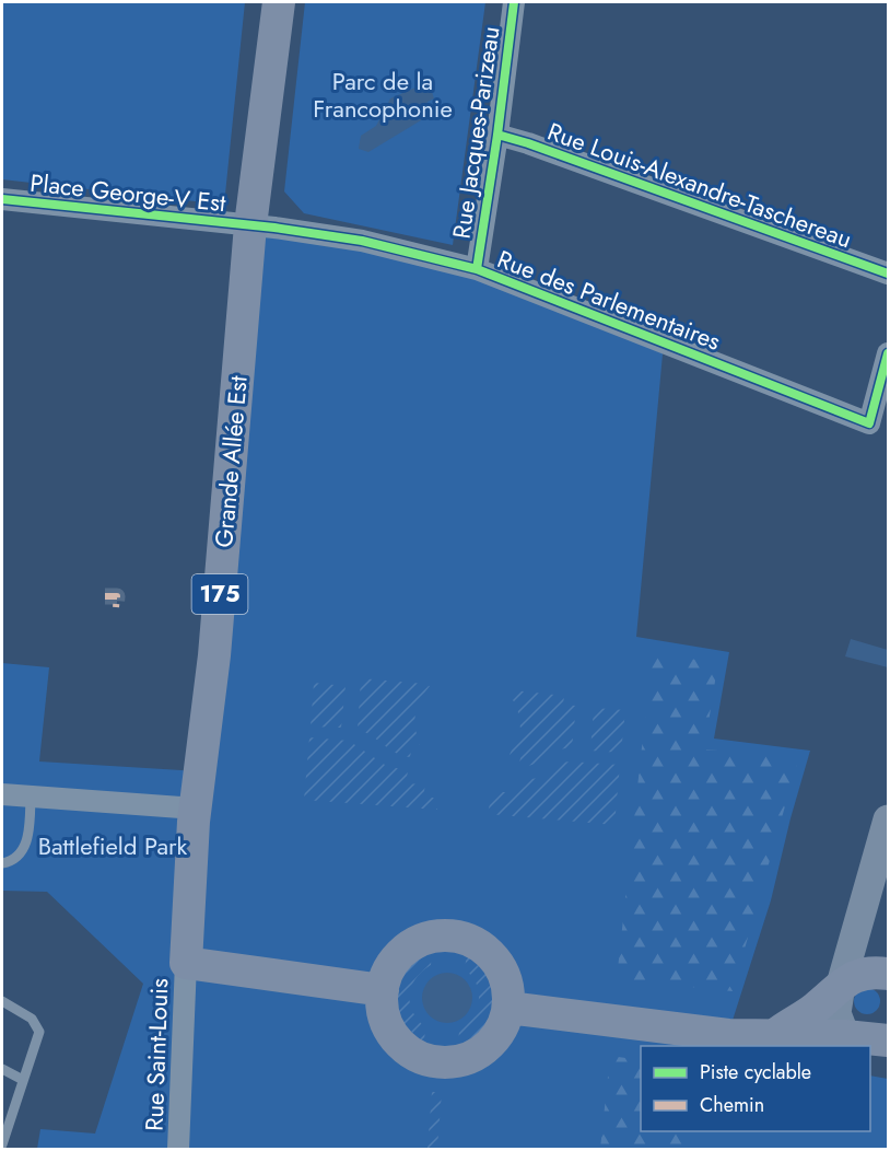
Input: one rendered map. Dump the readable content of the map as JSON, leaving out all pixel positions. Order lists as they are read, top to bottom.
{
  "streets": {
    "main road": ["Grande Allée Est", "175"],
    "street": [
      "Rue Jacques-Parizeau",
      "Rue Louis-Alexandre-Taschereau",
      "Place George-V Est",
      "Rue des Parlementaires",
      "Rue Saint-Louis"
    ]
  },
  "crossings": [
    ["Rue Jacques-Parizeau", "Rue Louis-Alexandre-Taschereau"],
    ["Rue Jacques-Parizeau", "Rue des Parlementaires"],
    ["Place George-V Est", "Rue des Parlementaires"],
    ["Place George-V Est", "Grande Allée Est"],
    ["Rue des Parlementaires", "Grande Allée Est"],
    ["Grande Allée Est", "Rue Saint-Louis"]
  ],
  "parks": ["Parc de la Francophonie", "Battlefield Park"],
  "legend": ["Piste cyclable", "Chemin"]
}
